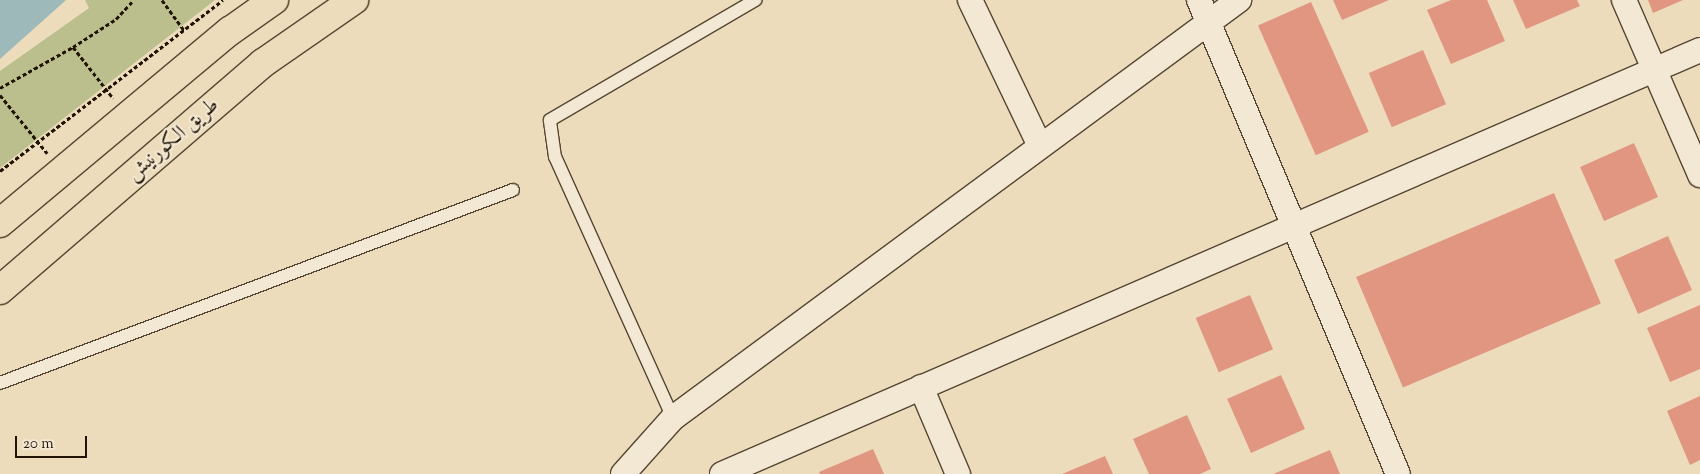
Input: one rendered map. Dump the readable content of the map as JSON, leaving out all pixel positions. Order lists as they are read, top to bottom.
{
  "streets": {
    "main road": ["طريق الكورنيش"]
  },
  "scale_bar": "20 m"
}
